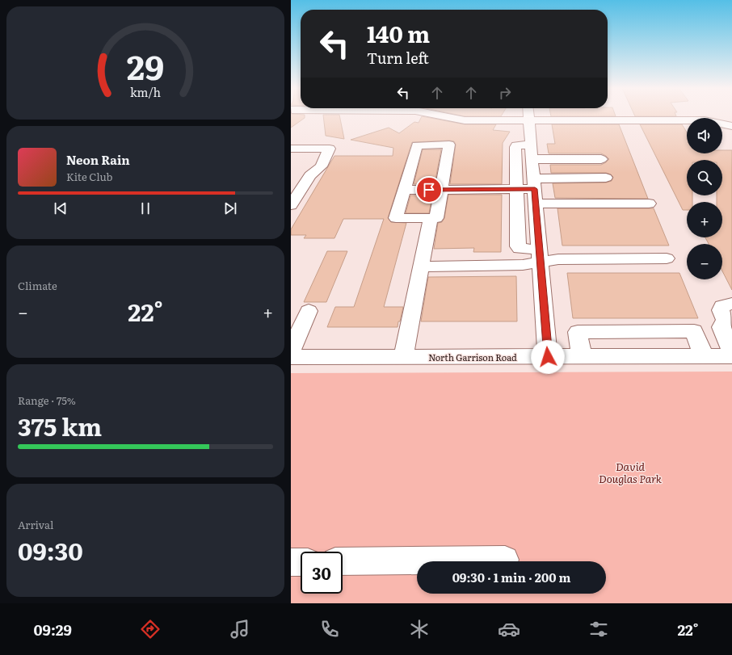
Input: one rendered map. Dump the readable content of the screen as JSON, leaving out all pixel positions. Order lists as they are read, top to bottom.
{
  "streets": {
    "street": ["North Garrison Road"]
  },
  "parks": ["David Douglas Park"],
  "page": {
    "turn": ["140 m", "Turn left"],
    "map_buttons": ["+", "−"],
    "song": ["Neon Rain", "Kite Club"],
    "tile": [
      "Climate",
      ["Range · 75%", "375 km"],
      ["Arrival", "09:30"]
    ],
    "heat": ["−", "22°", "+"],
    "limit": "30",
    "trip": "09:30 · 1 min · 200 m",
    "tabs": ["09:29", "22°"],
    "gauge": ["29", "km/h"]
  }
}
